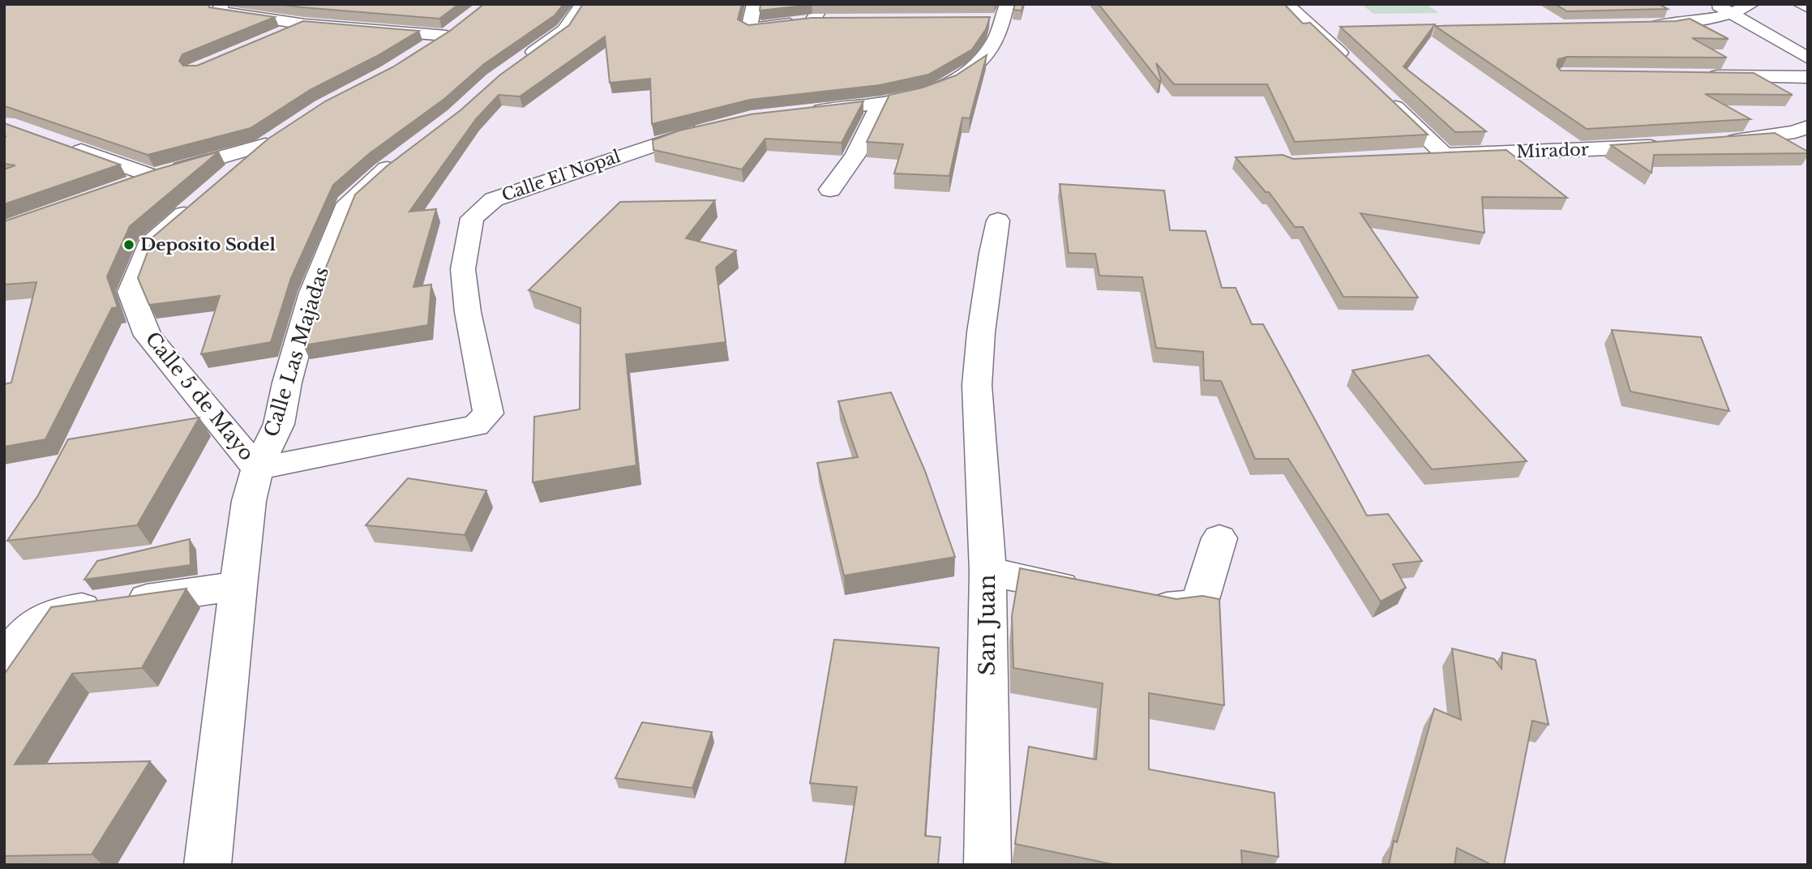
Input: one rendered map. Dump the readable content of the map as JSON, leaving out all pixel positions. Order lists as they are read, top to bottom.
{
  "streets": {
    "street": [
      "Mirador",
      "Calle El Nopal",
      "Calle Las Majadas",
      "Calle 5 de Mayo",
      "San Juan"
    ]
  },
  "crossings": [
    ["Calle El Nopal", "Calle Las Majadas"],
    ["Calle El Nopal", "Calle 5 de Mayo"],
    ["Calle Las Majadas", "Calle 5 de Mayo"]
  ],
  "places": ["Deposito Sodel"]
}
